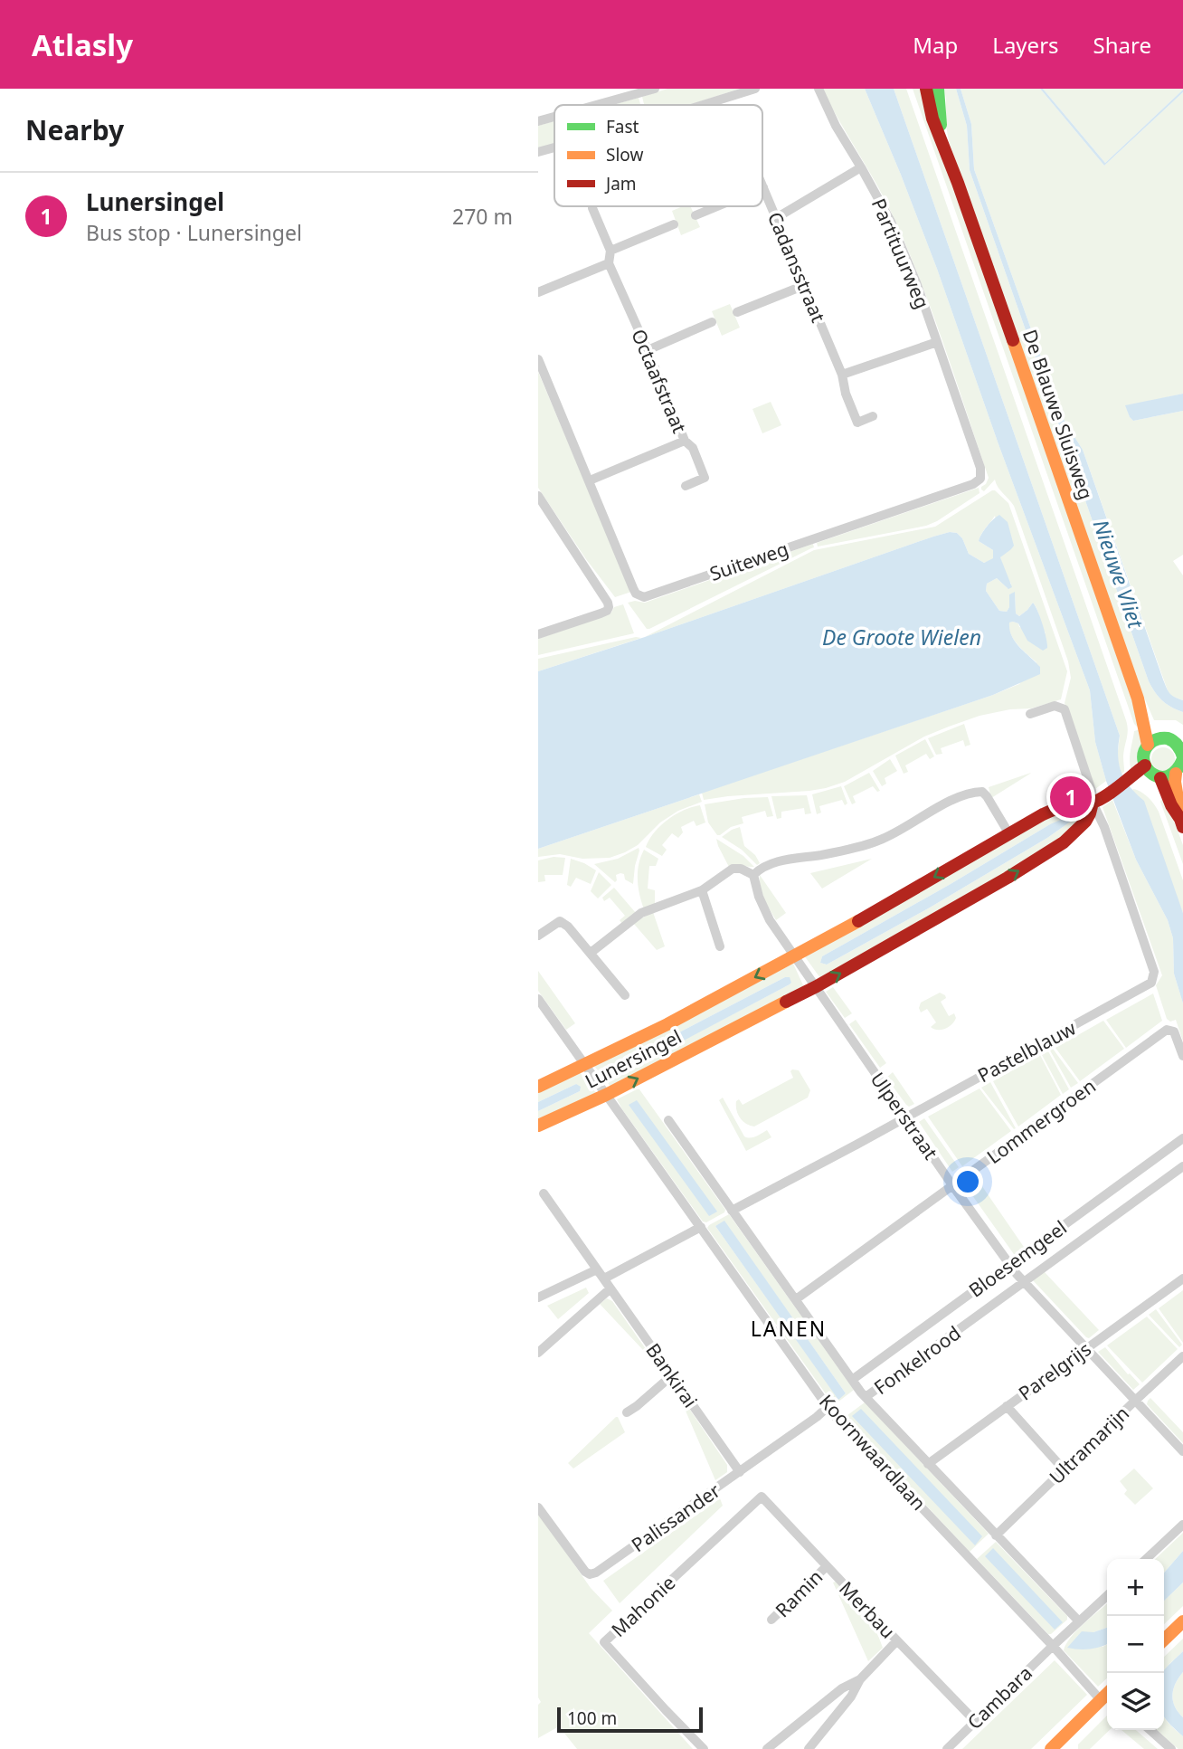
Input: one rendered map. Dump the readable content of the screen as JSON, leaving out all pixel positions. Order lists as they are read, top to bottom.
{
  "streets": {
    "street": [
      "Partituurweg",
      "Cadansstraat",
      "Octaafstraat",
      "De Blauwe Sluisweg",
      "Suiteweg",
      "Pastelblauw",
      "Lunersingel",
      "Ulperstraat",
      "Lommergroen",
      "Bloesemgeel",
      "Fonkelrood",
      "Parelgrijs",
      "Bankirai",
      "Ultramarijn",
      "Koornwaardlaan",
      "Palissander",
      "Ramin",
      "Mahonie",
      "Merbau",
      "Cambara"
    ]
  },
  "crossings": [
    ["Partituurweg", "Suiteweg"],
    ["De Blauwe Sluisweg", "Lunersingel"],
    ["Pastelblauw", "Lunersingel"],
    ["Pastelblauw", "Ulperstraat"],
    ["Pastelblauw", "Koornwaardlaan"],
    ["Lunersingel", "Ulperstraat"],
    ["Lunersingel", "Koornwaardlaan"],
    ["Ulperstraat", "Lommergroen"],
    ["Ulperstraat", "Bloesemgeel"],
    ["Ulperstraat", "Fonkelrood"],
    ["Ulperstraat", "Parelgrijs"],
    ["Ulperstraat", "Ultramarijn"],
    ["Lommergroen", "Koornwaardlaan"],
    ["Bloesemgeel", "Koornwaardlaan"],
    ["Fonkelrood", "Koornwaardlaan"],
    ["Parelgrijs", "Koornwaardlaan"],
    ["Bankirai", "Palissander"],
    ["Ultramarijn", "Koornwaardlaan"],
    ["Koornwaardlaan", "Palissander"],
    ["Koornwaardlaan", "Cambara"],
    ["Ramin", "Merbau"],
    ["Mahonie", "Merbau"],
    ["Merbau", "Cambara"]
  ],
  "districts": ["LANEN"],
  "water": ["Nieuwe Vliet", "De Groote Wielen"],
  "legend": ["Fast", "Slow", "Jam"],
  "scale_bar": "100 m",
  "page": {
    "header": "Atlasly",
    "nav": ["Map", "Layers", "Share"],
    "heading": "Nearby",
    "list": [
      {
        "mark": "1",
        "name": "Lunersingel",
        "note": "Bus stop · Lunersingel",
        "value": "270 m"
      }
    ],
    "pins": "1",
    "map_buttons": ["+", "−"],
    "scale": "100 m"
  }
}
